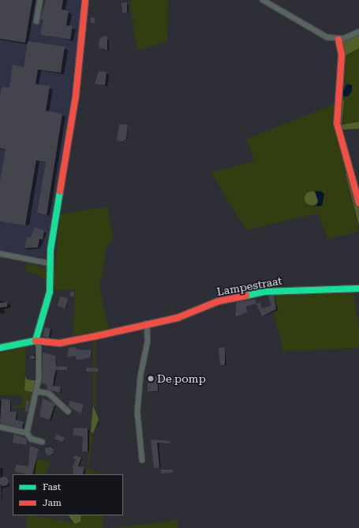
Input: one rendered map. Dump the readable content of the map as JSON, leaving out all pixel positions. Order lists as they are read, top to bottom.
{
  "streets": {
    "street": ["Lampestraat"]
  },
  "places": ["De pomp"],
  "legend": ["Fast", "Jam"]
}
